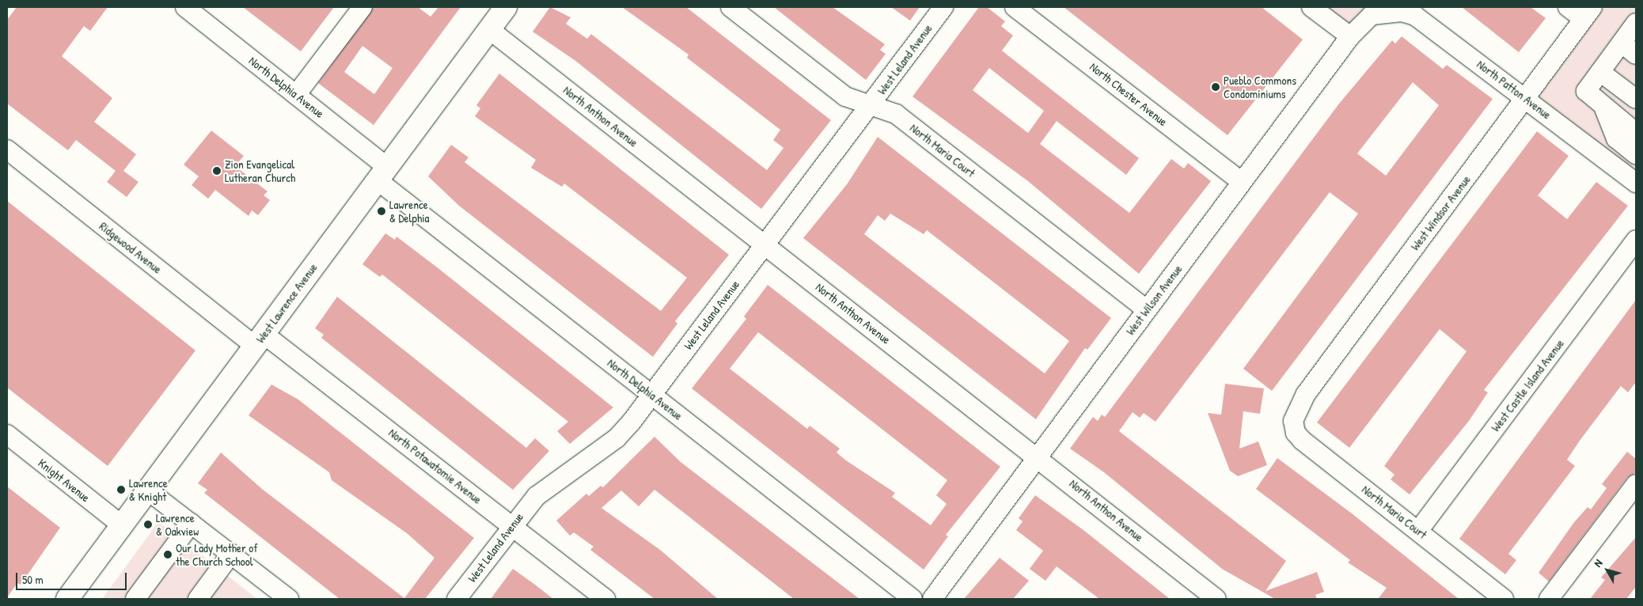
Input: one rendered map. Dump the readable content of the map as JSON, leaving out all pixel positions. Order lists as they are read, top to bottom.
{
  "streets": {
    "main road": ["West Lawrence Avenue"],
    "street": [
      "West Leland Avenue",
      "North Delphia Avenue",
      "North Patton Avenue",
      "North Chester Avenue",
      "North Anthon Avenue",
      "North Maria Court",
      "West Windsor Avenue",
      "Ridgewood Avenue",
      "West Wilson Avenue",
      "West Castle Island Avenue",
      "North Potawatomie Avenue",
      "Knight Avenue"
    ]
  },
  "crossings": [
    ["West Leland Avenue", "North Delphia Avenue"],
    ["West Leland Avenue", "North Anthon Avenue"],
    ["West Leland Avenue", "North Maria Court"],
    ["West Leland Avenue", "North Potawatomie Avenue"],
    ["North Delphia Avenue", "West Lawrence Avenue"],
    ["North Patton Avenue", "West Windsor Avenue"],
    ["North Patton Avenue", "West Wilson Avenue"],
    ["North Chester Avenue", "West Wilson Avenue"],
    ["North Anthon Avenue", "West Wilson Avenue"],
    ["North Anthon Avenue", "West Lawrence Avenue"],
    ["North Maria Court", "West Windsor Avenue"],
    ["North Maria Court", "West Wilson Avenue"],
    ["North Maria Court", "West Castle Island Avenue"],
    ["Ridgewood Avenue", "West Lawrence Avenue"],
    ["Ridgewood Avenue", "North Potawatomie Avenue"],
    ["West Lawrence Avenue", "North Potawatomie Avenue"],
    ["West Lawrence Avenue", "Knight Avenue"]
  ],
  "places": [
    "Pueblo Commons Condominiums",
    "Zion Evangelical Lutheran Church",
    "Lawrence & Delphia",
    "Lawrence & Knight",
    "Lawrence & Oakview",
    "Our Lady Mother of the Church School"
  ],
  "scale_bar": "50 m",
  "north": "top left"
}
